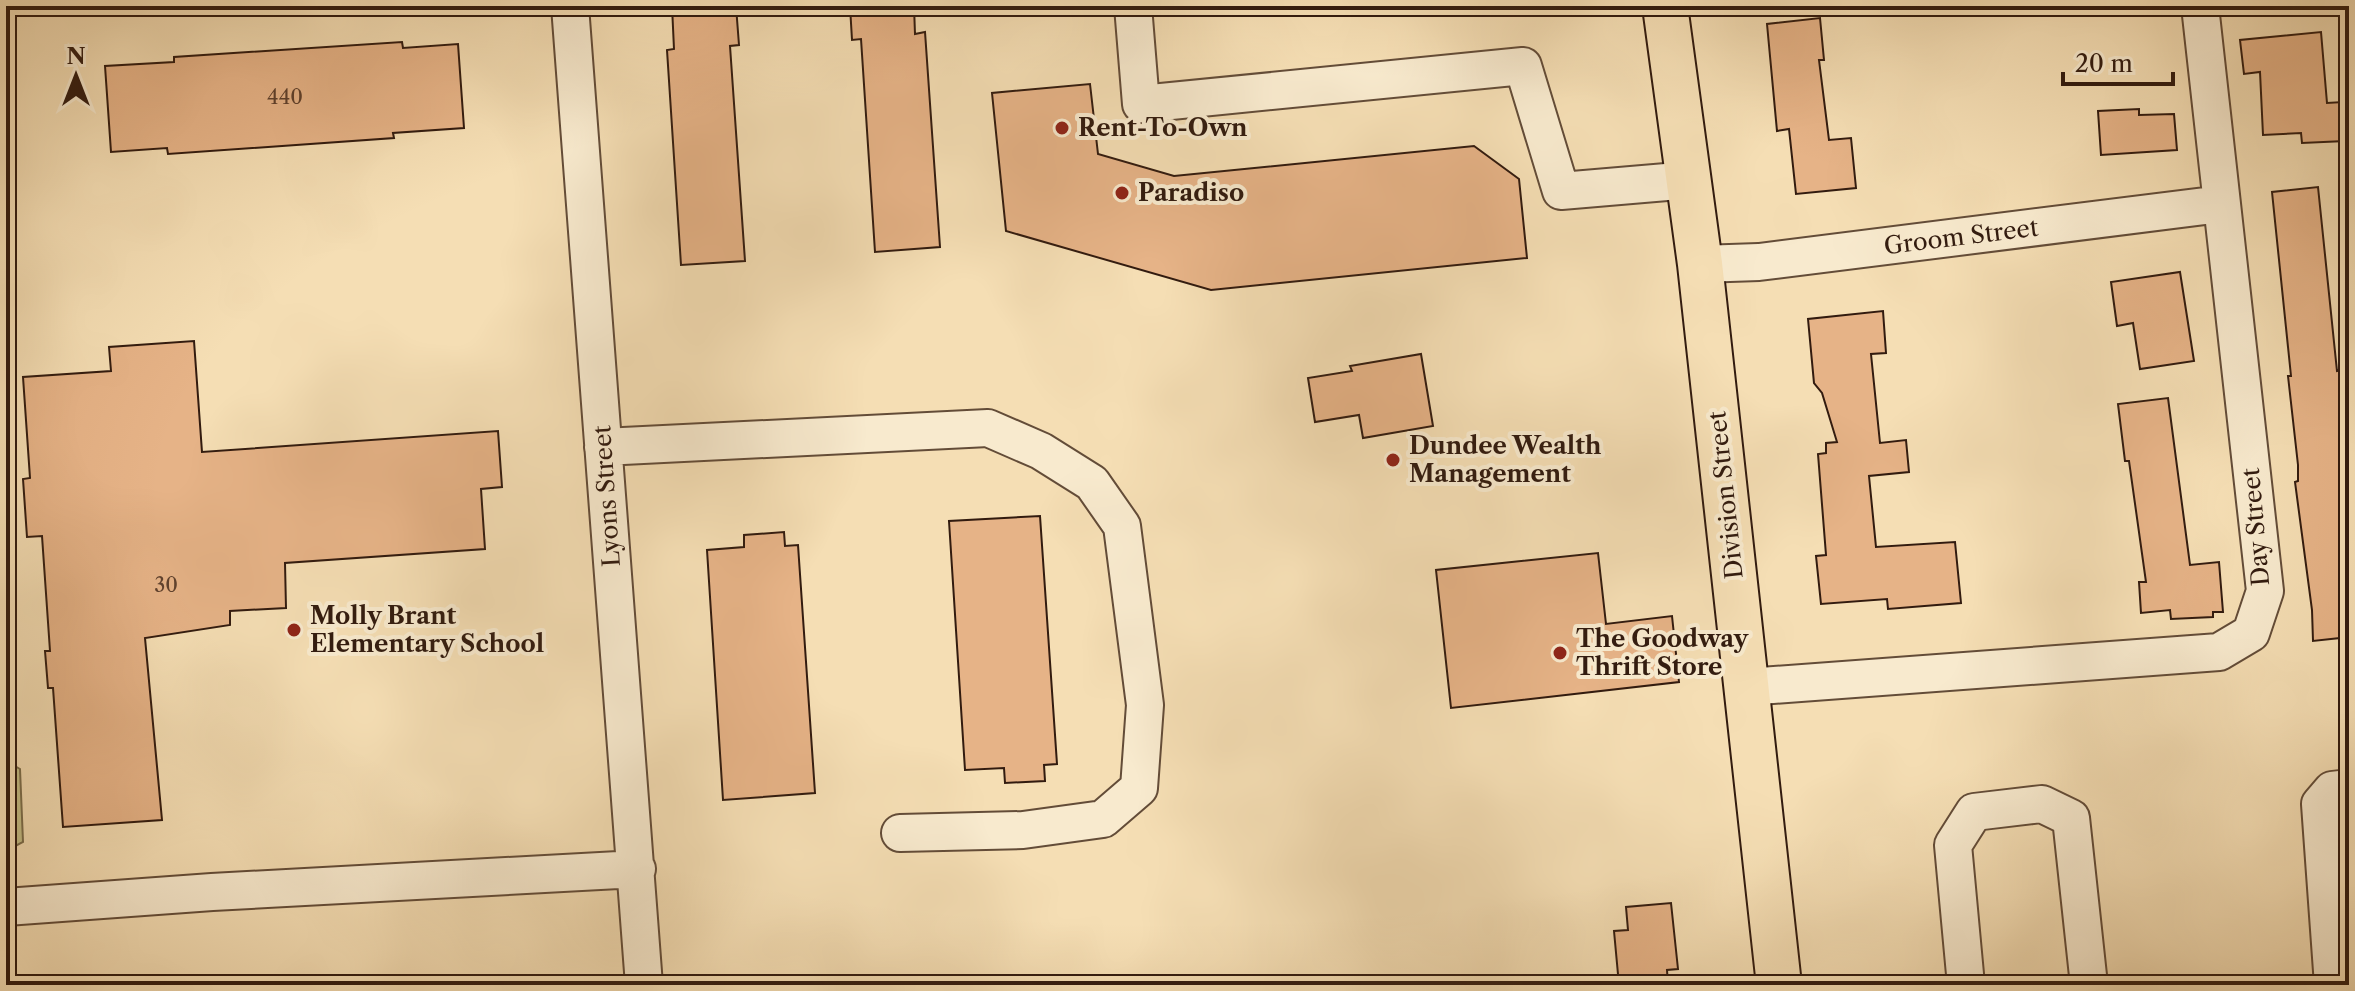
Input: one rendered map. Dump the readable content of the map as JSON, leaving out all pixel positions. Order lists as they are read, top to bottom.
{
  "streets": {
    "main road": ["Division Street"],
    "street": ["Groom Street", "Lyons Street", "Day Street"]
  },
  "crossings": [
    ["Groom Street", "Division Street"],
    ["Groom Street", "Day Street"],
    ["Division Street", "Day Street"]
  ],
  "places": [
    "Rent-To-Own",
    "Paradiso",
    "Dundee Wealth Management",
    "Molly Brant Elementary School",
    "The Goodway Thrift Store"
  ],
  "house_numbers": ["440", "30"],
  "scale_bar": "20 m",
  "north": "top"
}
